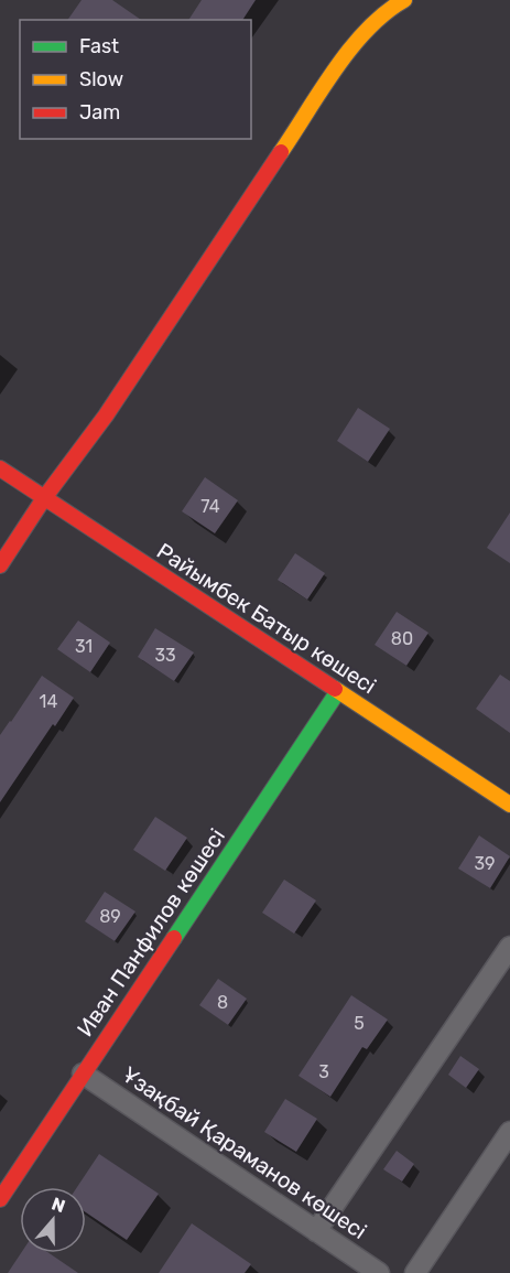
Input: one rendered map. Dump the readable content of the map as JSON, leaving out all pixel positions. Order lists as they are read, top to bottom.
{
  "streets": {
    "street": ["Райымбек Батыр көшесі", "Иван Панфилов көшесі", "Ұзақбай Қараманов көшесі"]
  },
  "crossings": [
    ["Райымбек Батыр көшесі", "Иван Панфилов көшесі"],
    ["Иван Панфилов көшесі", "Ұзақбай Қараманов көшесі"]
  ],
  "house_numbers": [
    "74",
    "80",
    "31",
    "33",
    "14",
    "39",
    "89",
    "8",
    "5",
    "3"
  ],
  "legend": ["Fast", "Slow", "Jam"],
  "north": "top"
}
